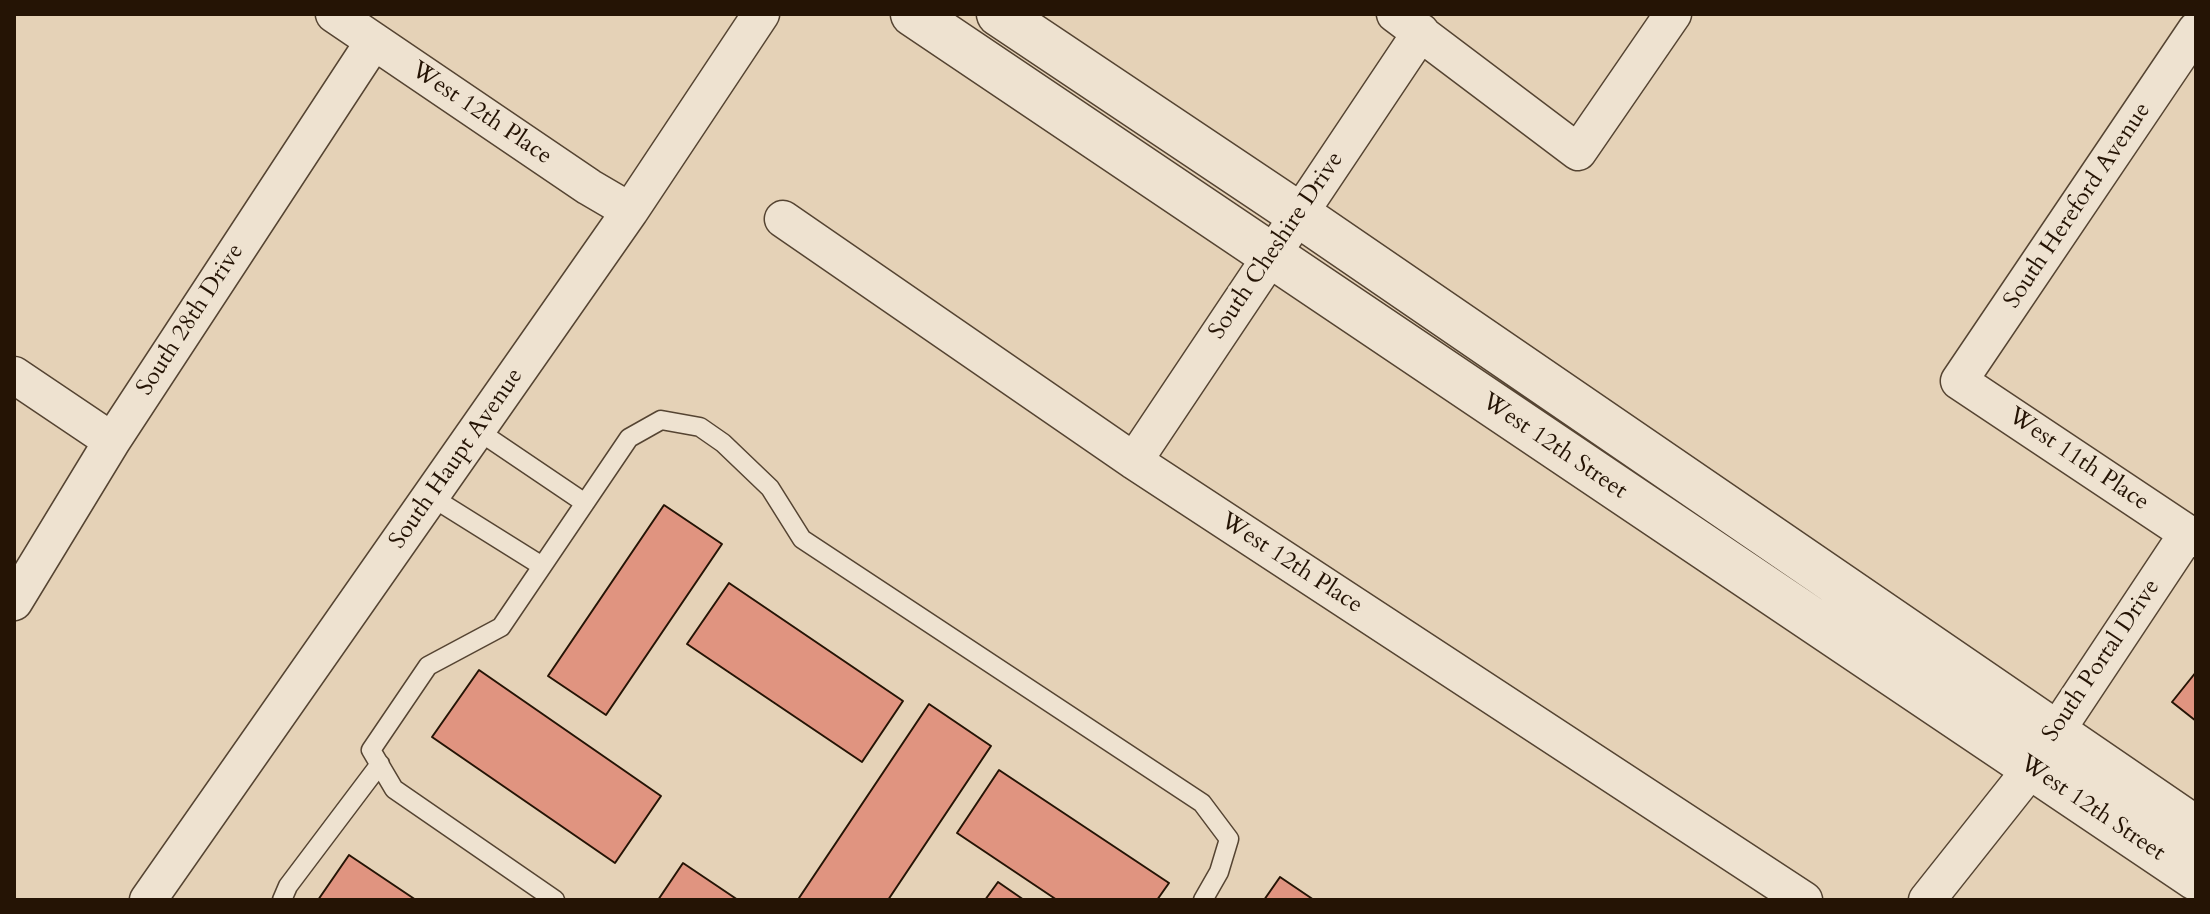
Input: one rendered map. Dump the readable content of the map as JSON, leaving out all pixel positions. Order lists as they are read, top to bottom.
{
  "streets": {
    "street": [
      "West 12th Place",
      "South Hereford Avenue",
      "South Cheshire Drive",
      "South 28th Drive",
      "West 12th Street",
      "South Haupt Avenue",
      "West 11th Place",
      "South Portal Drive"
    ]
  },
  "crossings": [
    ["West 12th Place", "South Cheshire Drive"],
    ["West 12th Place", "South 28th Drive"],
    ["West 12th Place", "South Haupt Avenue"],
    ["South Hereford Avenue", "West 11th Place"],
    ["South Cheshire Drive", "West 12th Street"],
    ["West 12th Street", "South Portal Drive"],
    ["West 11th Place", "South Portal Drive"]
  ]
}
